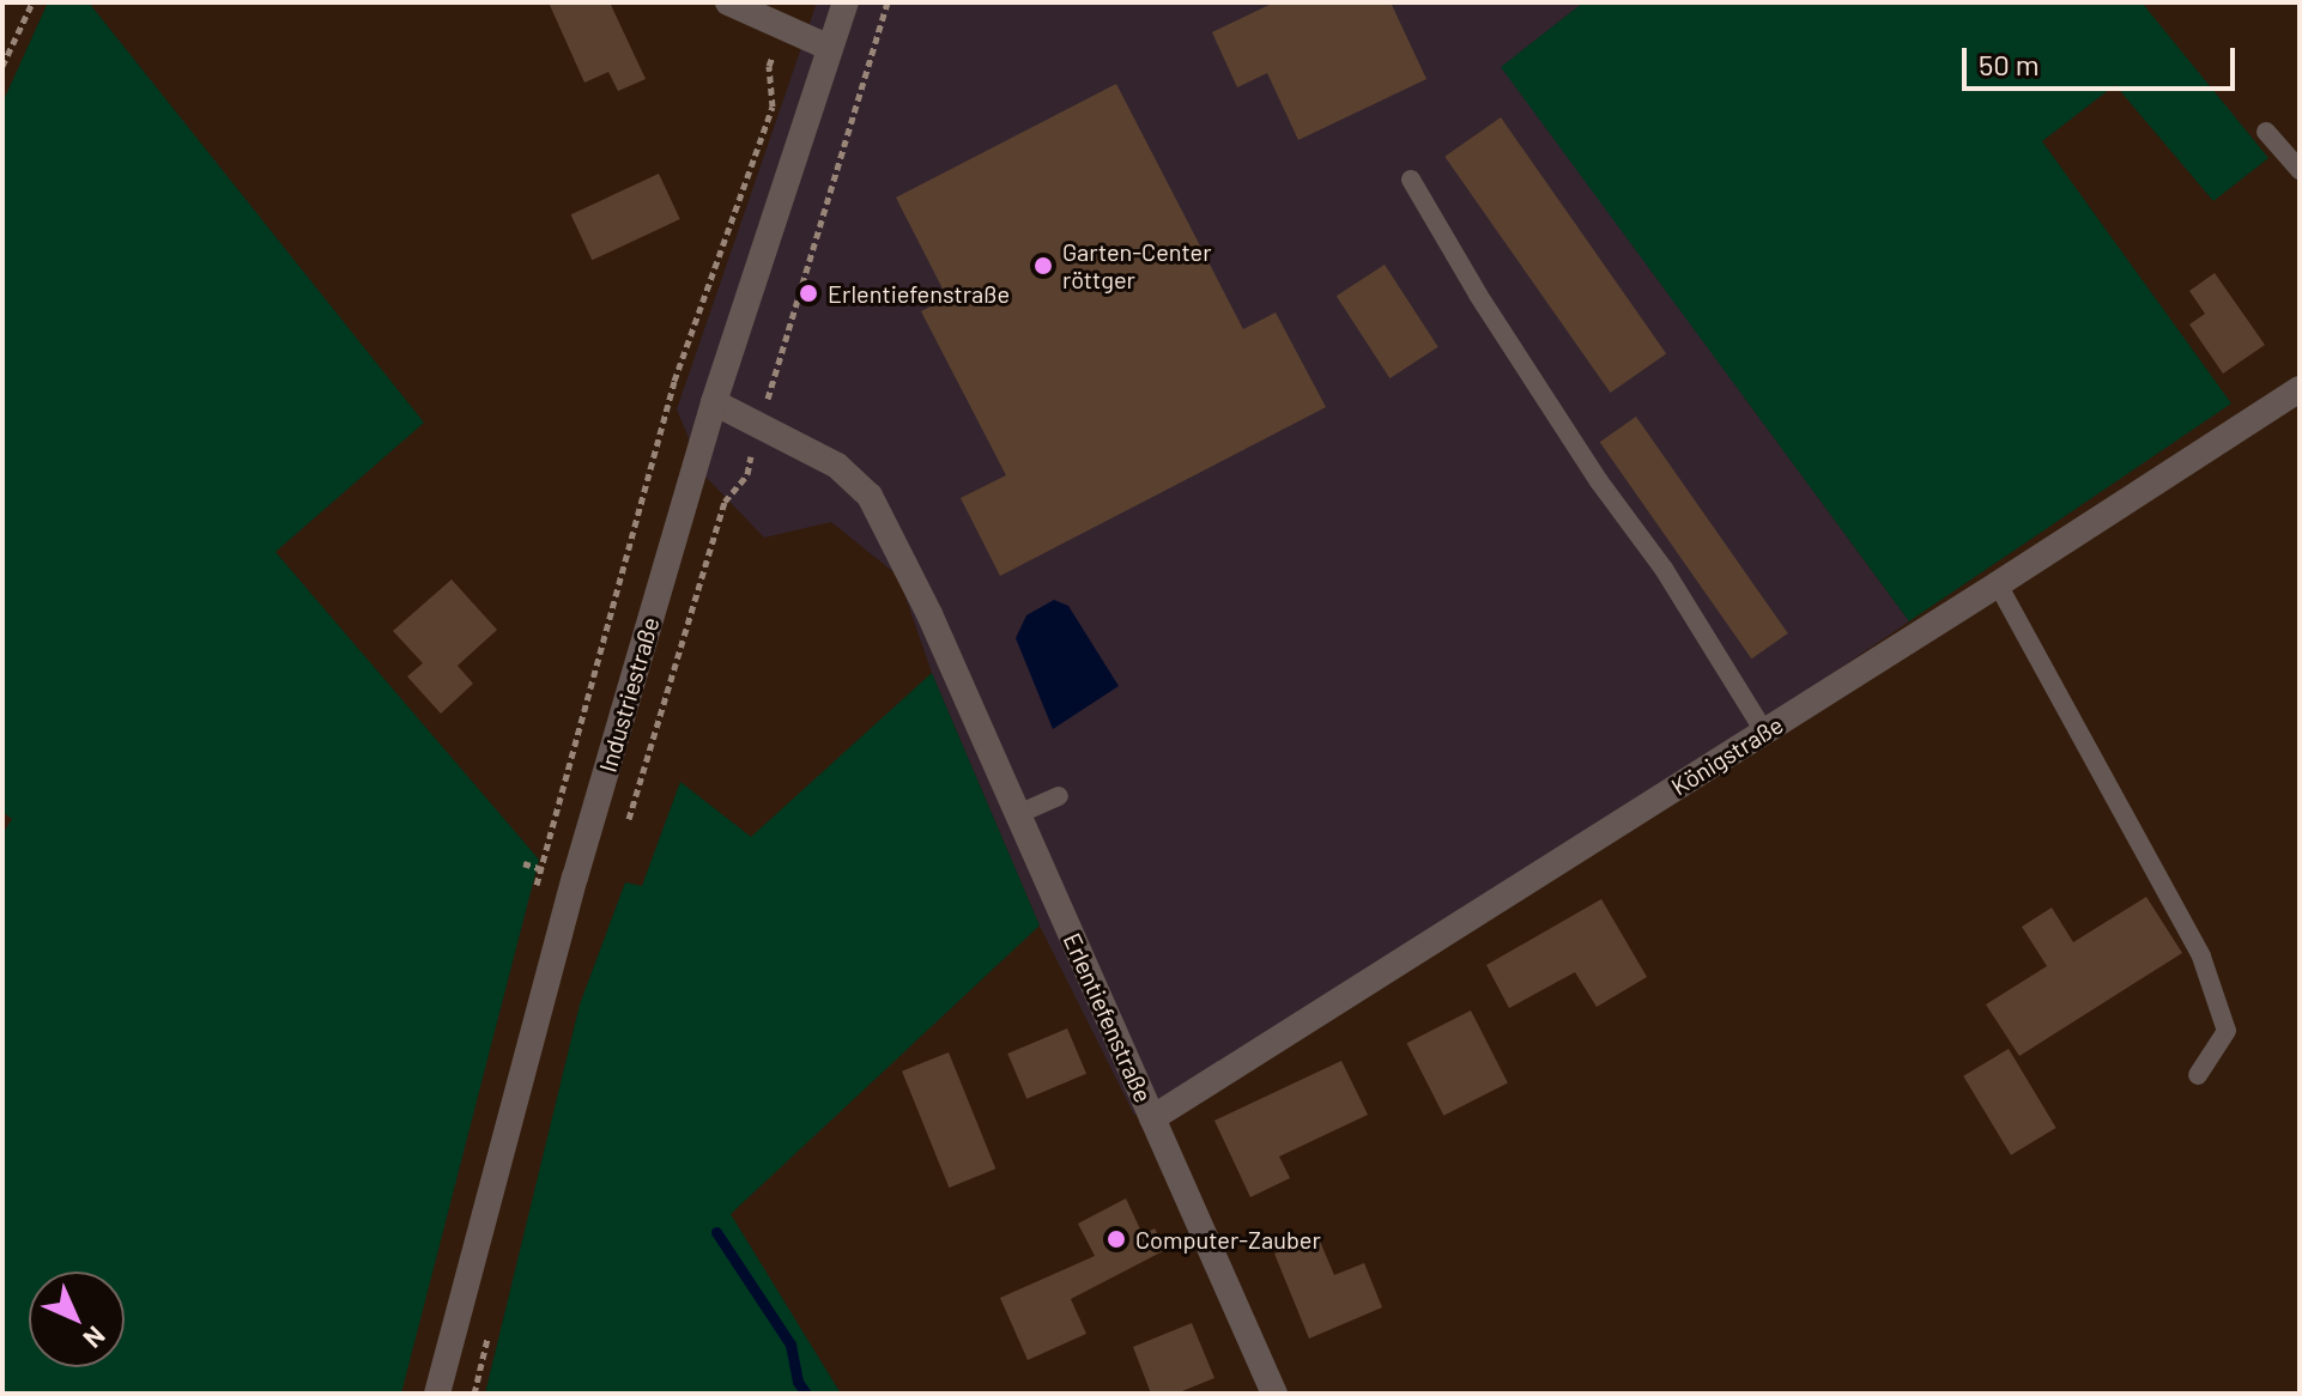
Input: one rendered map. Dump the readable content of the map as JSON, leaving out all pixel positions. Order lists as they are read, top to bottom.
{
  "streets": {
    "street": ["Industriestraße", "Königstraße", "Erlentiefenstraße"]
  },
  "crossings": [
    ["Industriestraße", "Erlentiefenstraße"],
    ["Königstraße", "Erlentiefenstraße"]
  ],
  "places": ["Garten-Center röttger", "Erlentiefenstraße", "Computer-Zauber"],
  "scale_bar": "50 m",
  "north": "bottom right"
}
